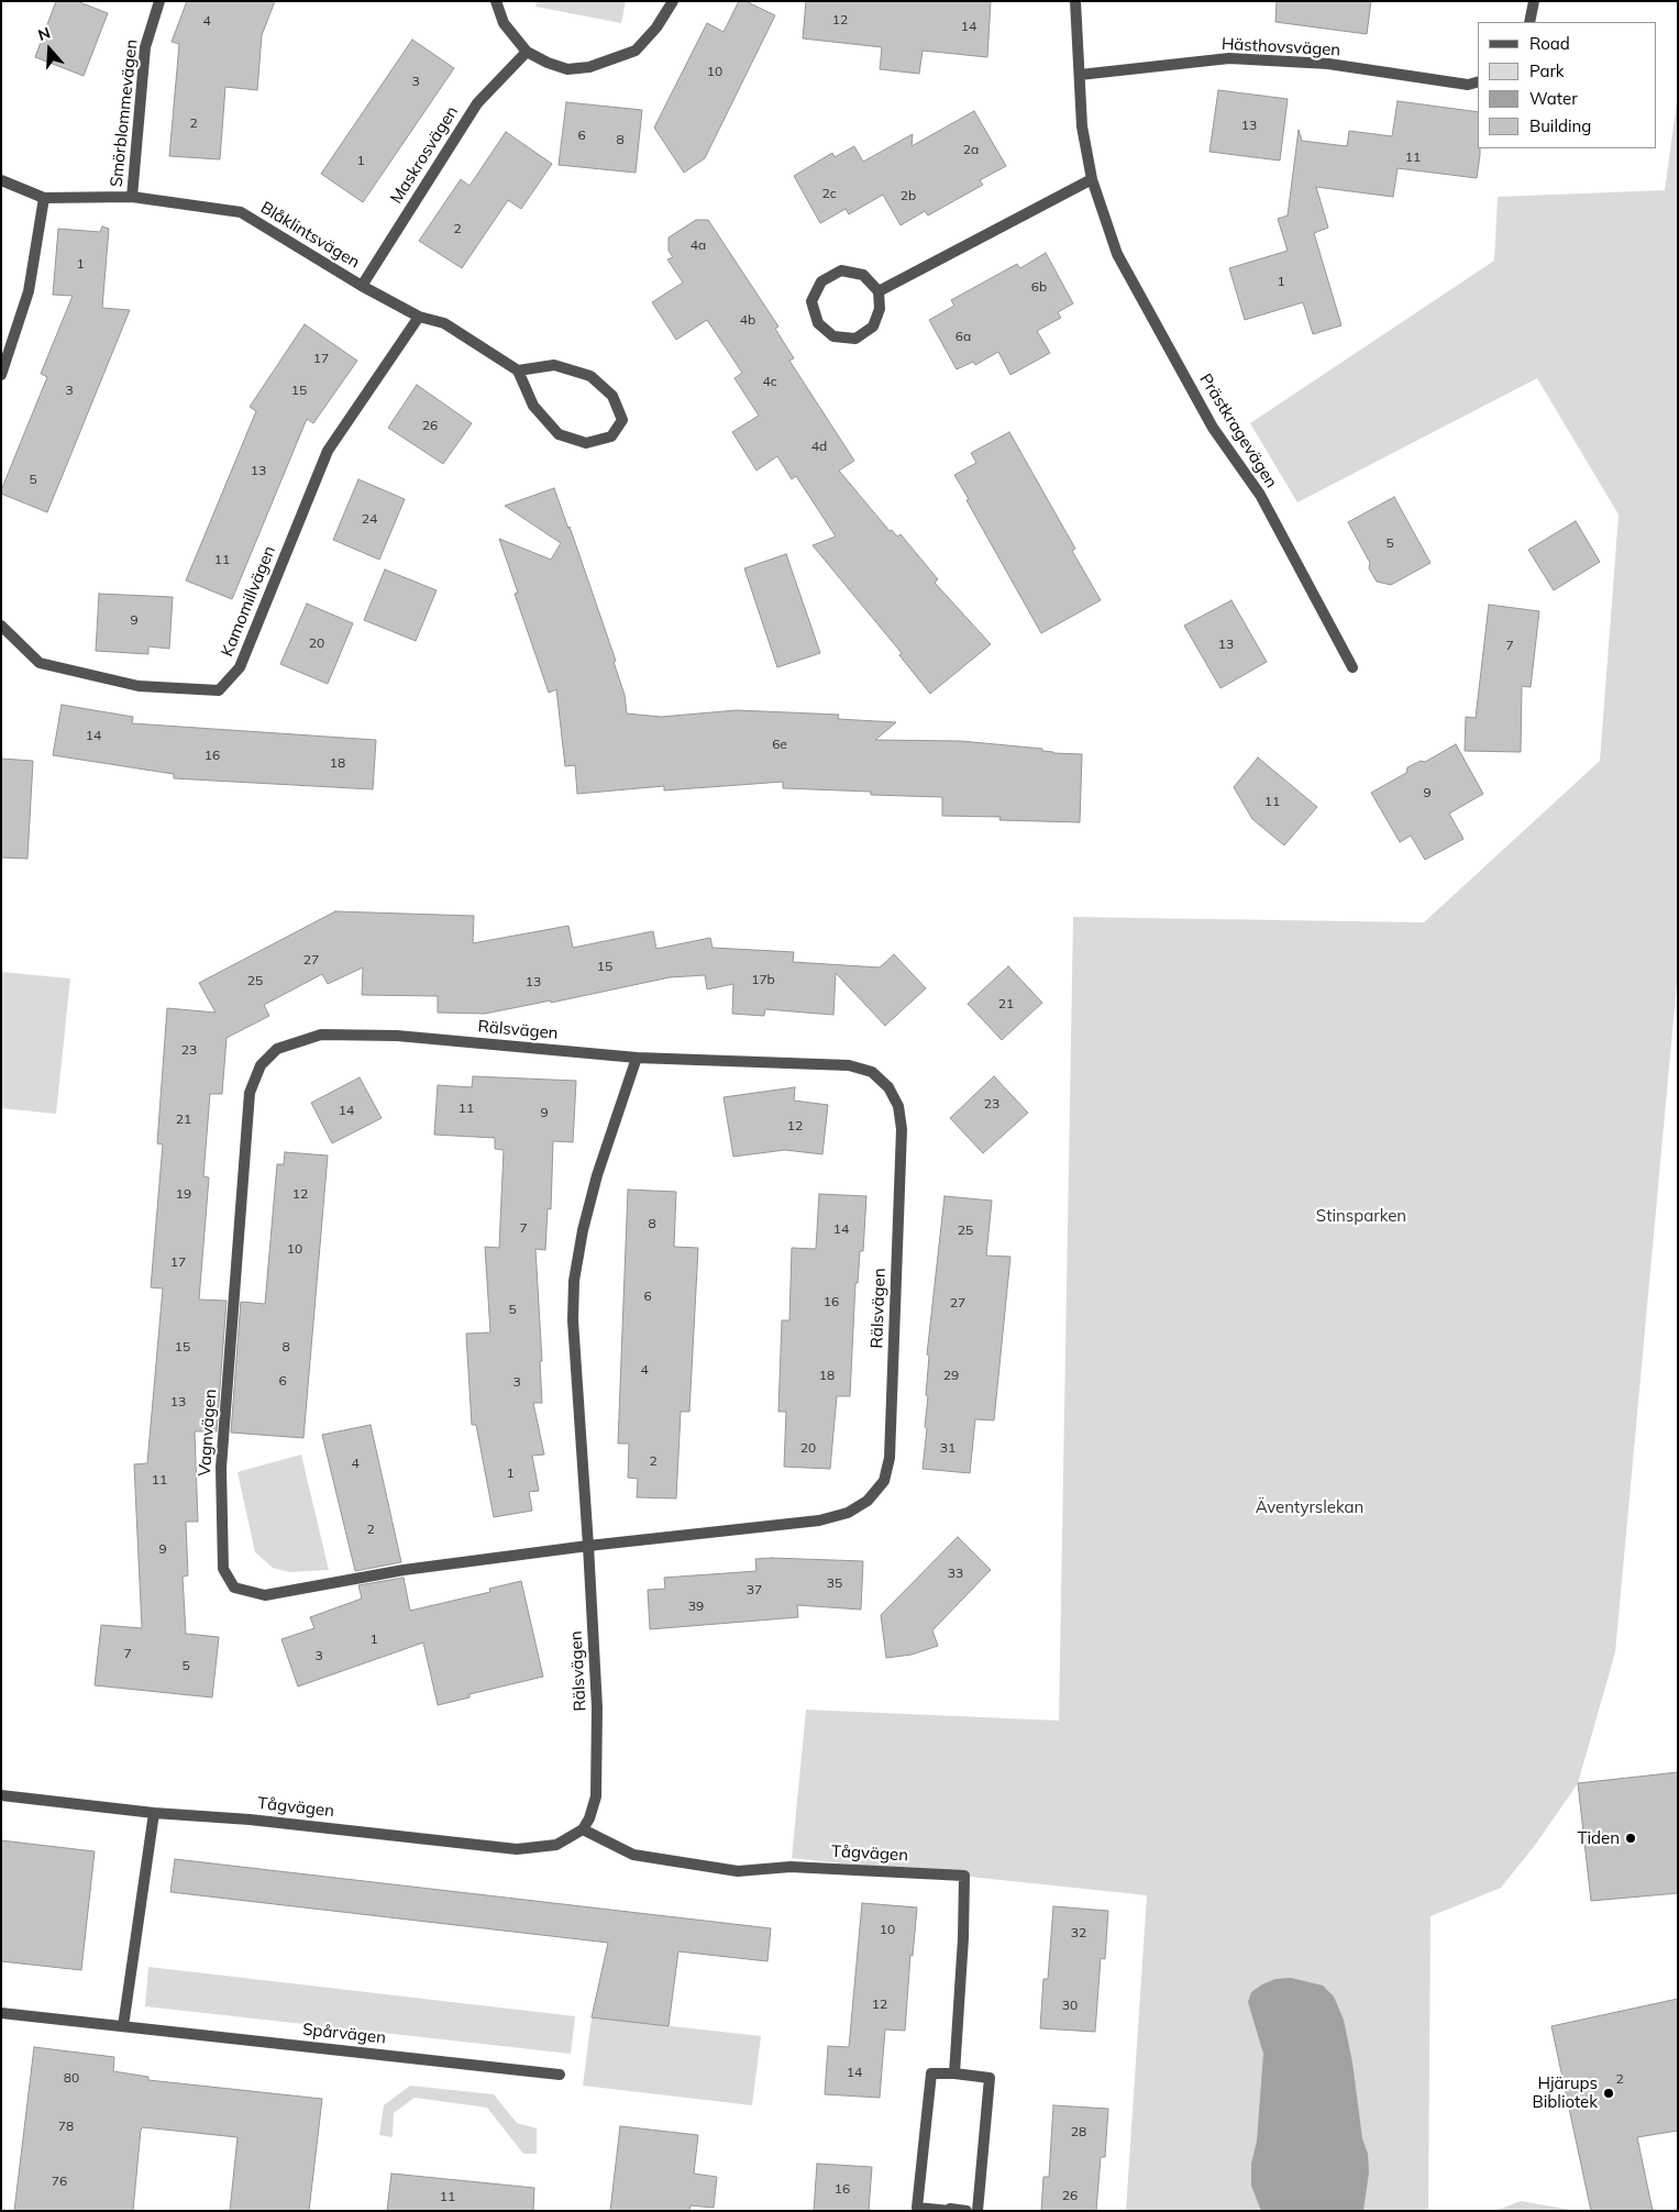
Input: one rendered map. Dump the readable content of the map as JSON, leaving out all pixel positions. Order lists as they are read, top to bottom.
{
  "streets": {
    "street": [
      "Hästhovsvägen",
      "Smörblommevägen",
      "Maskrosvägen",
      "Blåklintsvägen",
      "Prästkragevägen",
      "Kamomillvägen",
      "Rälsvägen",
      "Vagnvägen",
      "Tågvägen",
      "Spårvägen"
    ]
  },
  "crossings": [
    ["Hästhovsvägen", "Prästkragevägen"],
    ["Smörblommevägen", "Blåklintsvägen"],
    ["Maskrosvägen", "Blåklintsvägen"],
    ["Blåklintsvägen", "Kamomillvägen"],
    ["Rälsvägen", "Vagnvägen"],
    ["Rälsvägen", "Tågvägen"]
  ],
  "parks": ["Stinsparken", "Äventyrslekan"],
  "places": ["Tiden", "Hjärups Bibliotek"],
  "house_numbers": [
    "12",
    "4",
    "14",
    "10",
    "3",
    "2",
    "13",
    "6",
    "8",
    "2a",
    "11",
    "1",
    "2c",
    "2b",
    "2",
    "4a",
    "1",
    "1",
    "6b",
    "4b",
    "6a",
    "17",
    "4c",
    "3",
    "15",
    "26",
    "4d",
    "13",
    "5",
    "24",
    "5",
    "11",
    "9",
    "20",
    "13",
    "7",
    "14",
    "6e",
    "16",
    "18",
    "9",
    "11",
    "27",
    "15",
    "17b",
    "25",
    "13",
    "21",
    "23",
    "23",
    "11",
    "14",
    "9",
    "21",
    "12",
    "19",
    "12",
    "8",
    "7",
    "14",
    "25",
    "10",
    "17",
    "6",
    "16",
    "27",
    "5",
    "15",
    "8",
    "4",
    "18",
    "29",
    "6",
    "3",
    "13",
    "20",
    "31",
    "2",
    "4",
    "1",
    "11",
    "2",
    "9",
    "33",
    "35",
    "37",
    "39",
    "1",
    "7",
    "3",
    "5",
    "10",
    "32",
    "12",
    "30",
    "14",
    "80",
    "2",
    "78",
    "28",
    "76",
    "16",
    "26",
    "11"
  ],
  "legend": [
    "Road",
    "Park",
    "Water",
    "Building"
  ],
  "north": "top"
}
